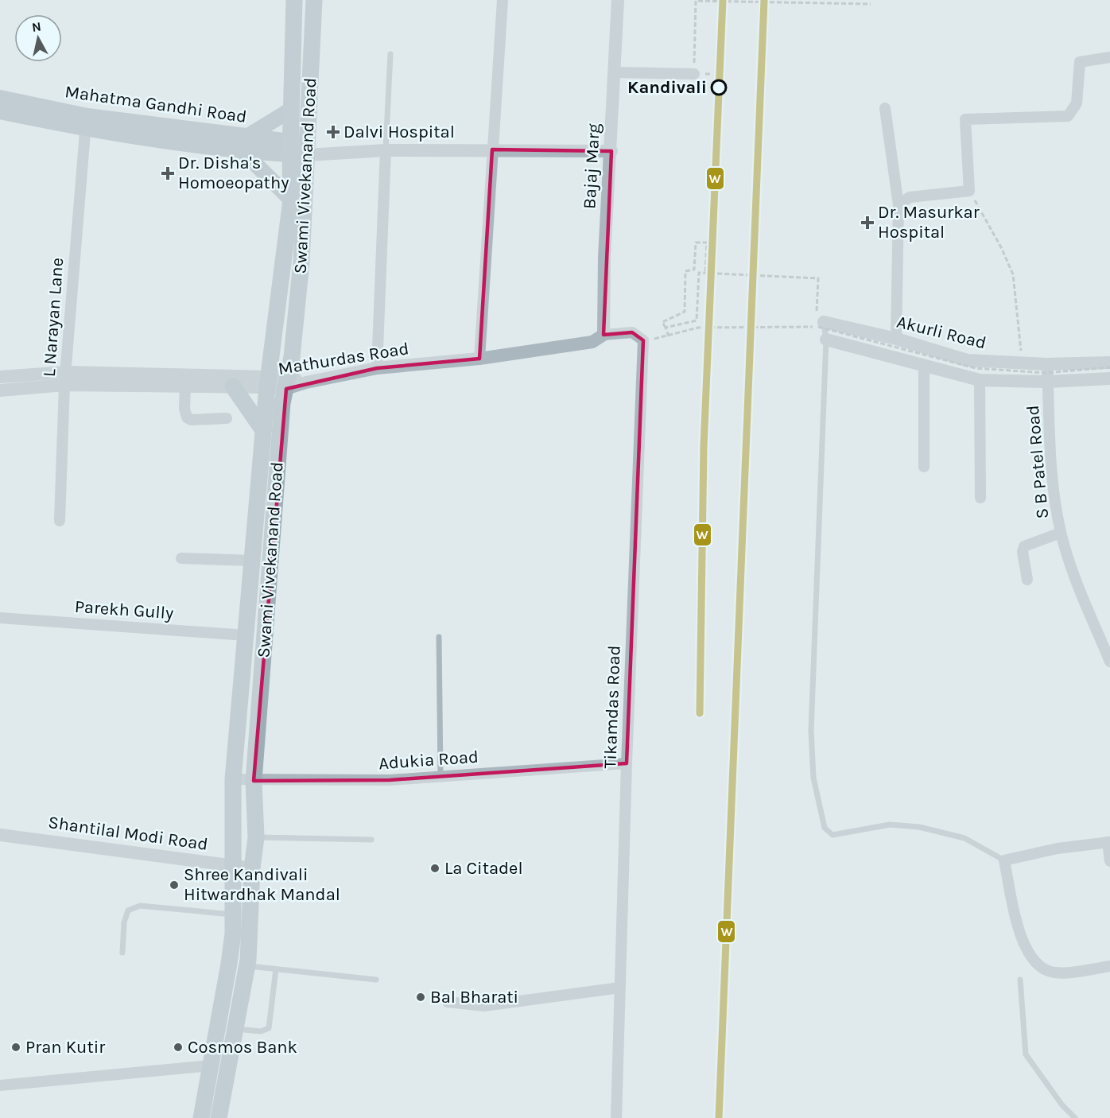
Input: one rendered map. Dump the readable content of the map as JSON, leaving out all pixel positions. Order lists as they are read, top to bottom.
{
  "streets": {
    "main road": ["Mahatma Gandhi Road", "Swami Vivekanand Road"],
    "street": [
      "Bajaj Marg",
      "L Narayan Lane",
      "Akurli Road",
      "Mathurdas Road",
      "S B Patel Road",
      "Parekh Gully",
      "Tikamdas Road",
      "Adukia Road",
      "Shantilal Modi Road"
    ]
  },
  "crossings": [
    ["Mahatma Gandhi Road", "Swami Vivekanand Road"],
    ["Mahatma Gandhi Road", "L Narayan Lane"],
    ["Bajaj Marg", "Mathurdas Road"],
    ["Swami Vivekanand Road", "Mathurdas Road"],
    ["Swami Vivekanand Road", "Parekh Gully"],
    ["Swami Vivekanand Road", "Adukia Road"],
    ["Swami Vivekanand Road", "Shantilal Modi Road"],
    ["L Narayan Lane", "Mathurdas Road"],
    ["Akurli Road", "S B Patel Road"],
    ["Tikamdas Road", "Adukia Road"]
  ],
  "places": {
    "other": [
      "Kandivali",
      "La Citadel",
      "Shree Kandivali Hitwardhak Mandal",
      "Bal Bharati",
      "Pran Kutir",
      "Cosmos Bank"
    ],
    "health": ["Dalvi Hospital", "Dr. Disha's Homoeopathy", "Dr. Masurkar Hospital"]
  },
  "lines": ["transit line W"],
  "north": "top"
}
